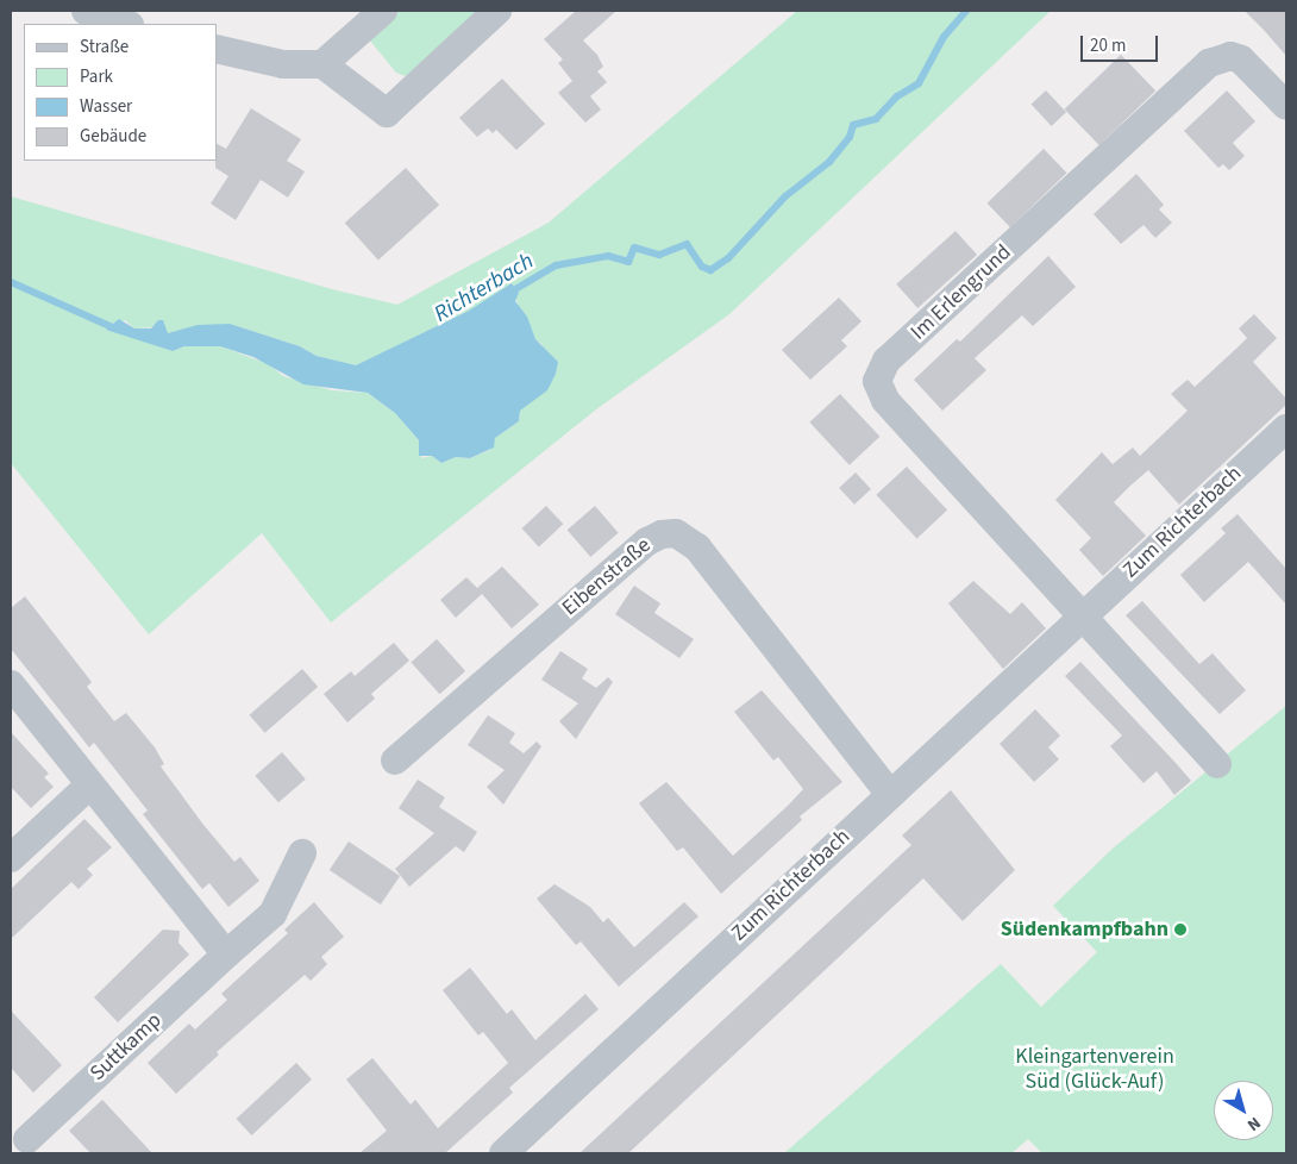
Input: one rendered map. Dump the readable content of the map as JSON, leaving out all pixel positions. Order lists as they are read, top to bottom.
{
  "streets": {
    "street": [
      "Im Erlengrund",
      "Zum Richterbach",
      "Eibenstraße",
      "Suttkamp"
    ]
  },
  "crossings": [
    ["Im Erlengrund", "Zum Richterbach"],
    ["Zum Richterbach", "Eibenstraße"]
  ],
  "water": ["Richterbach"],
  "parks": ["Kleingartenverein Süd (Glück-Auf)"],
  "places": ["Südenkampfbahn"],
  "legend": [
    "Straße",
    "Park",
    "Wasser",
    "Gebäude"
  ],
  "scale_bar": "20 m",
  "north": "bottom right"
}
